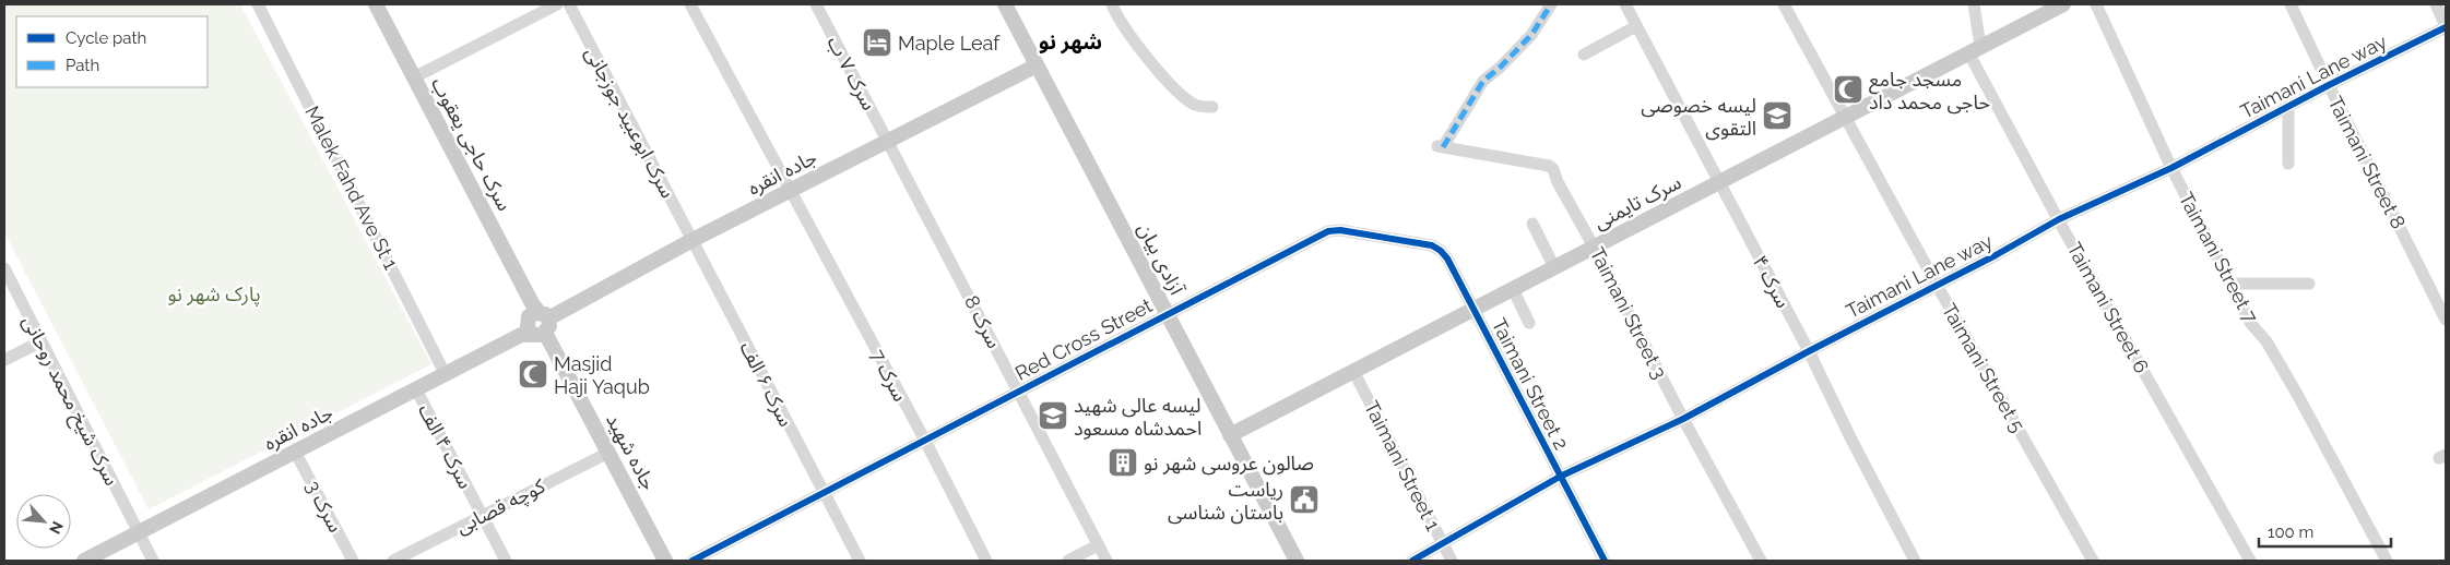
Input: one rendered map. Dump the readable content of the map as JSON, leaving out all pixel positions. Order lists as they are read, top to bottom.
{
  "streets": {
    "main road": [
      "سرک حاجی یعقوب",
      "جاده انقره",
      "سرک تایمنی",
      "آزادی بیان",
      "جاده شهید"
    ],
    "street": [
      "سرک ۷ ب",
      "Taimani Lane way",
      "سرک ابوعبید جوزجانی",
      "Taimani Street 8",
      "Malek Fahd Ave St 1",
      "Taimani Street 7",
      "سرک ۴",
      "Taimani Street 6",
      "Taimani Street 3",
      "سرک 8",
      "Red Cross Street",
      "Taimani Street 5",
      "سرک 7",
      "سرک ۶ الف",
      "Taimani Street 2",
      "سرک شیخ محمد روحانی",
      "سرک ۴ الف",
      "Taimani Street 1",
      "سرک 3",
      "کوچه قصابی"
    ]
  },
  "crossings": [
    ["سرک ۷ ب", "جاده انقره"],
    ["سرک ۷ ب", "سرک 8"],
    ["Taimani Lane way", "Taimani Street 8"],
    ["Taimani Lane way", "Taimani Street 7"],
    ["Taimani Lane way", "سرک ۴"],
    ["Taimani Lane way", "Taimani Street 6"],
    ["Taimani Lane way", "Taimani Street 3"],
    ["Taimani Lane way", "Taimani Street 5"],
    ["Taimani Lane way", "Taimani Street 2"],
    ["Taimani Lane way", "Taimani Street 1"],
    ["سرک ابوعبید جوزجانی", "جاده انقره"],
    ["سرک ابوعبید جوزجانی", "سرک ۶ الف"],
    ["سرک حاجی یعقوب", "جاده انقره"],
    ["سرک حاجی یعقوب", "جاده شهید"],
    ["جاده انقره", "Malek Fahd Ave St 1"],
    ["جاده انقره", "آزادی بیان"],
    ["جاده انقره", "سرک 8"],
    ["جاده انقره", "سرک 7"],
    ["جاده انقره", "سرک ۶ الف"],
    ["جاده انقره", "سرک شیخ محمد روحانی"],
    ["جاده انقره", "سرک ۴ الف"],
    ["جاده انقره", "جاده شهید"],
    ["جاده انقره", "سرک 3"],
    ["سرک تایمنی", "آزادی بیان"],
    ["سرک تایمنی", "سرک ۴"],
    ["سرک تایمنی", "Taimani Street 6"],
    ["سرک تایمنی", "Taimani Street 3"],
    ["سرک تایمنی", "Red Cross Street"],
    ["سرک تایمنی", "Taimani Street 5"],
    ["سرک تایمنی", "Taimani Street 2"],
    ["سرک تایمنی", "Taimani Street 1"],
    ["آزادی بیان", "Red Cross Street"],
    ["سرک 8", "Red Cross Street"],
    ["Red Cross Street", "سرک 7"],
    ["Red Cross Street", "سرک ۶ الف"],
    ["Red Cross Street", "Taimani Street 2"],
    ["سرک ۴ الف", "کوچه قصابی"],
    ["جاده شهید", "کوچه قصابی"]
  ],
  "districts": ["شهر نو"],
  "parks": ["پارک شهر نو"],
  "places": {
    "hotel": ["Maple Leaf"],
    "mosque": ["مسجد جامع حاجی محمد داد", "Masjid Haji Yaqub"],
    "school or university": ["لیسه خصوصی التقوی", "لیسه عالی شهید احمدشاه مسعود"],
    "building": ["صالون عروسی شهر نو"],
    "public building": ["ریاست باستان شناسی"]
  },
  "legend": ["Cycle path", "Path"],
  "scale_bar": "100 m",
  "north": "bottom right"
}
